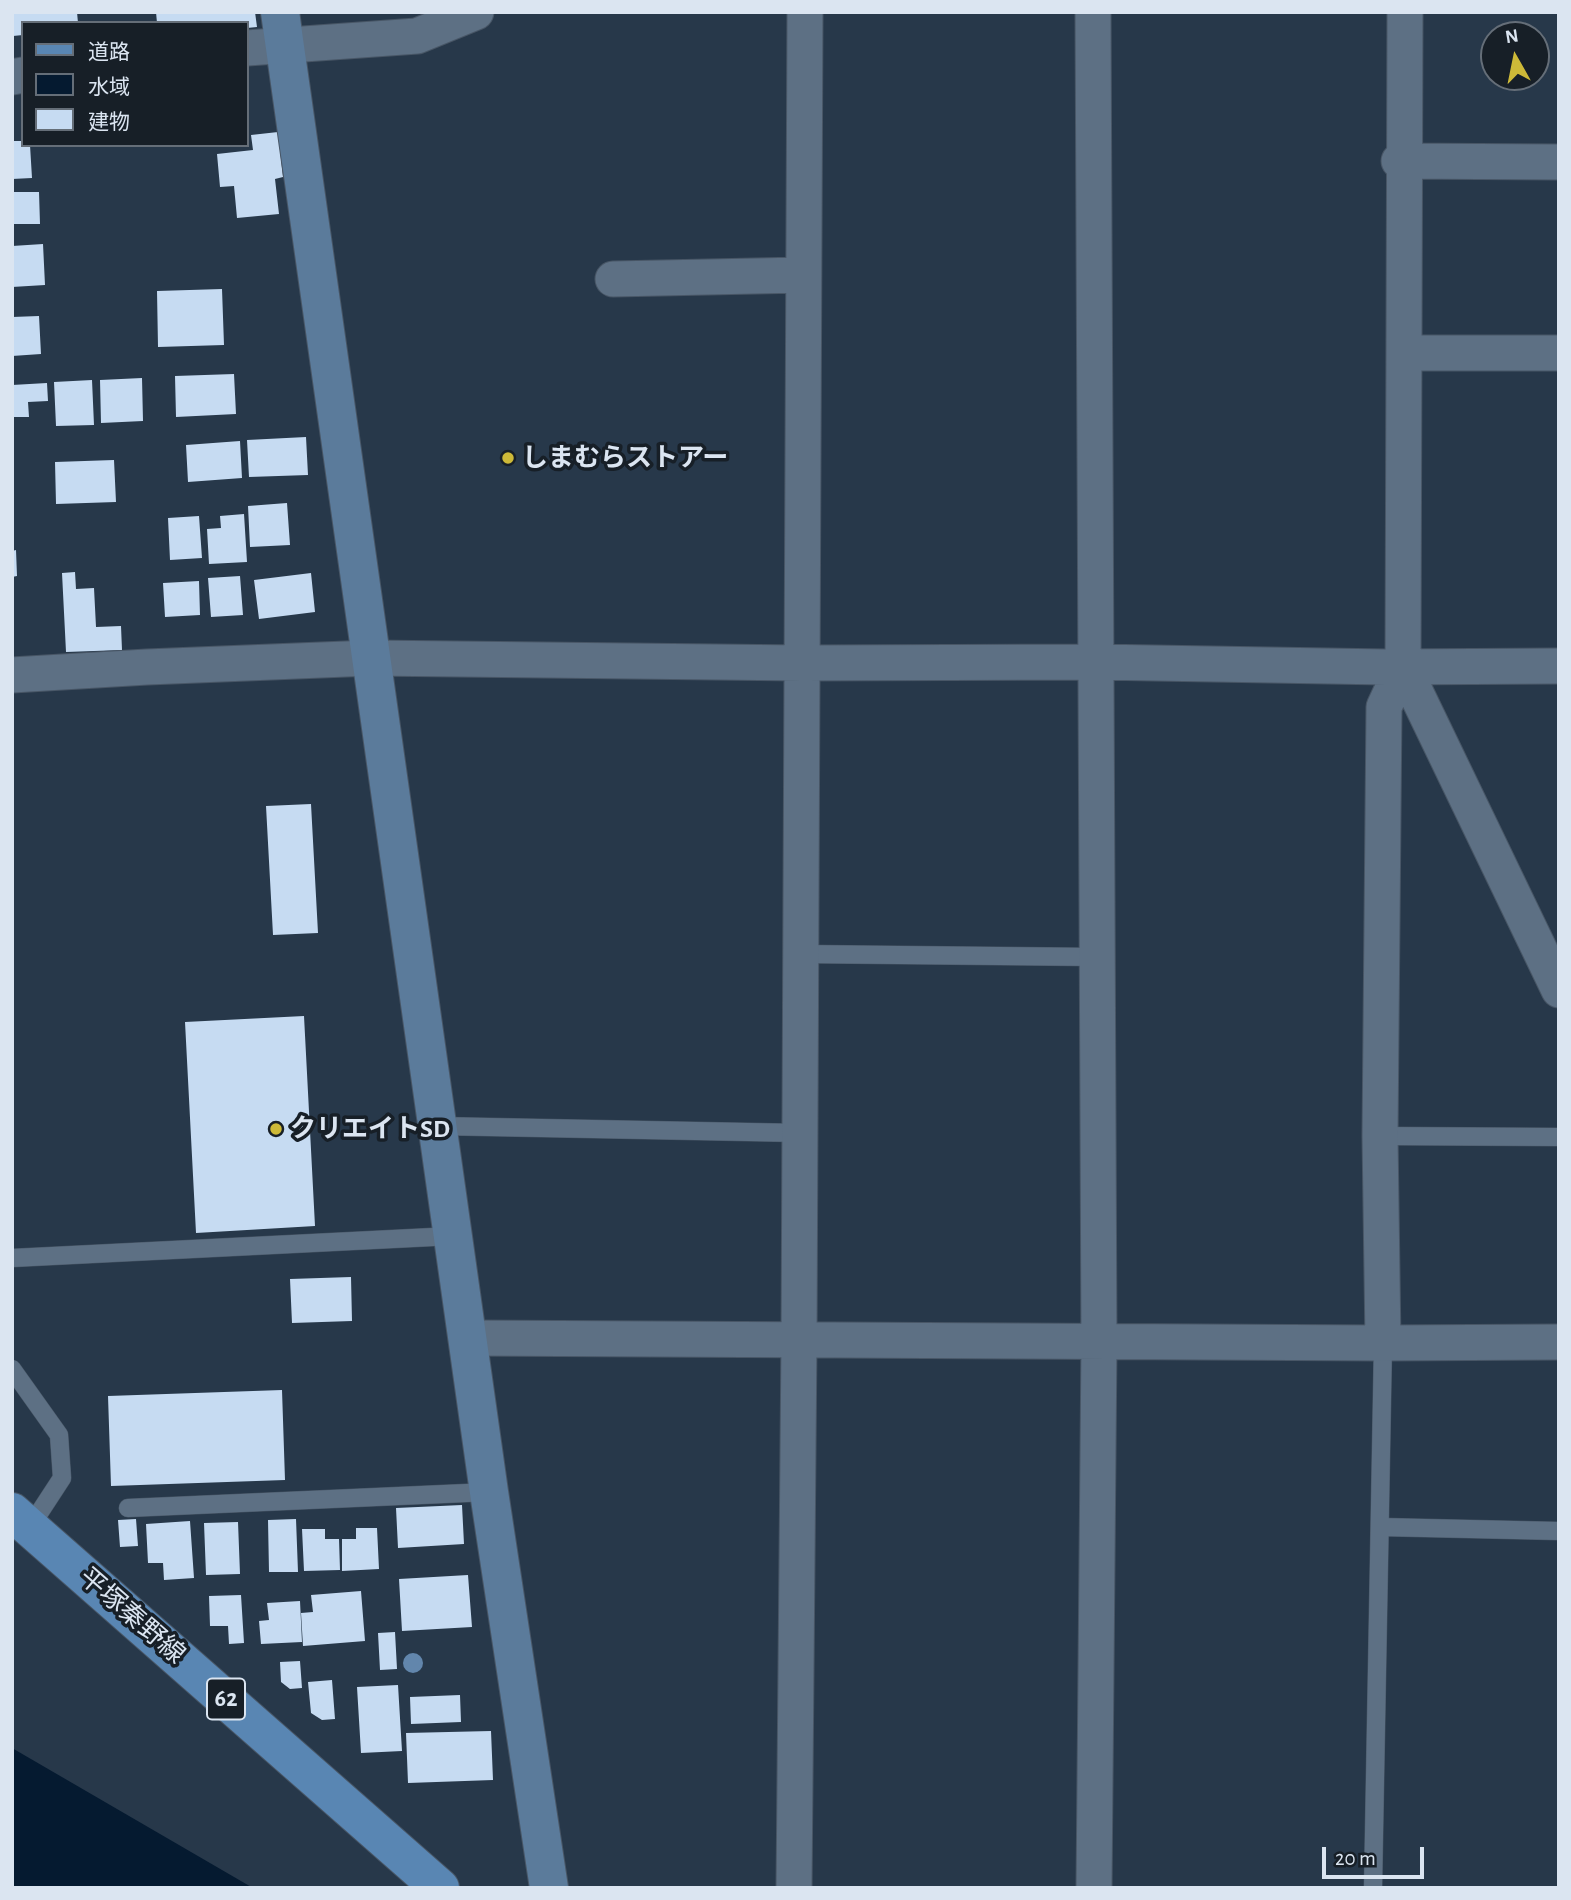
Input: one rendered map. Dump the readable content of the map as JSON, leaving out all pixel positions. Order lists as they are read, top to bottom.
{
  "streets": {
    "main road": ["平塚秦野線", "62"]
  },
  "places": ["しまむらストアー", "クリエイトSD"],
  "legend": ["道路", "水域", "建物"],
  "scale_bar": "20 m",
  "north": "top"
}
